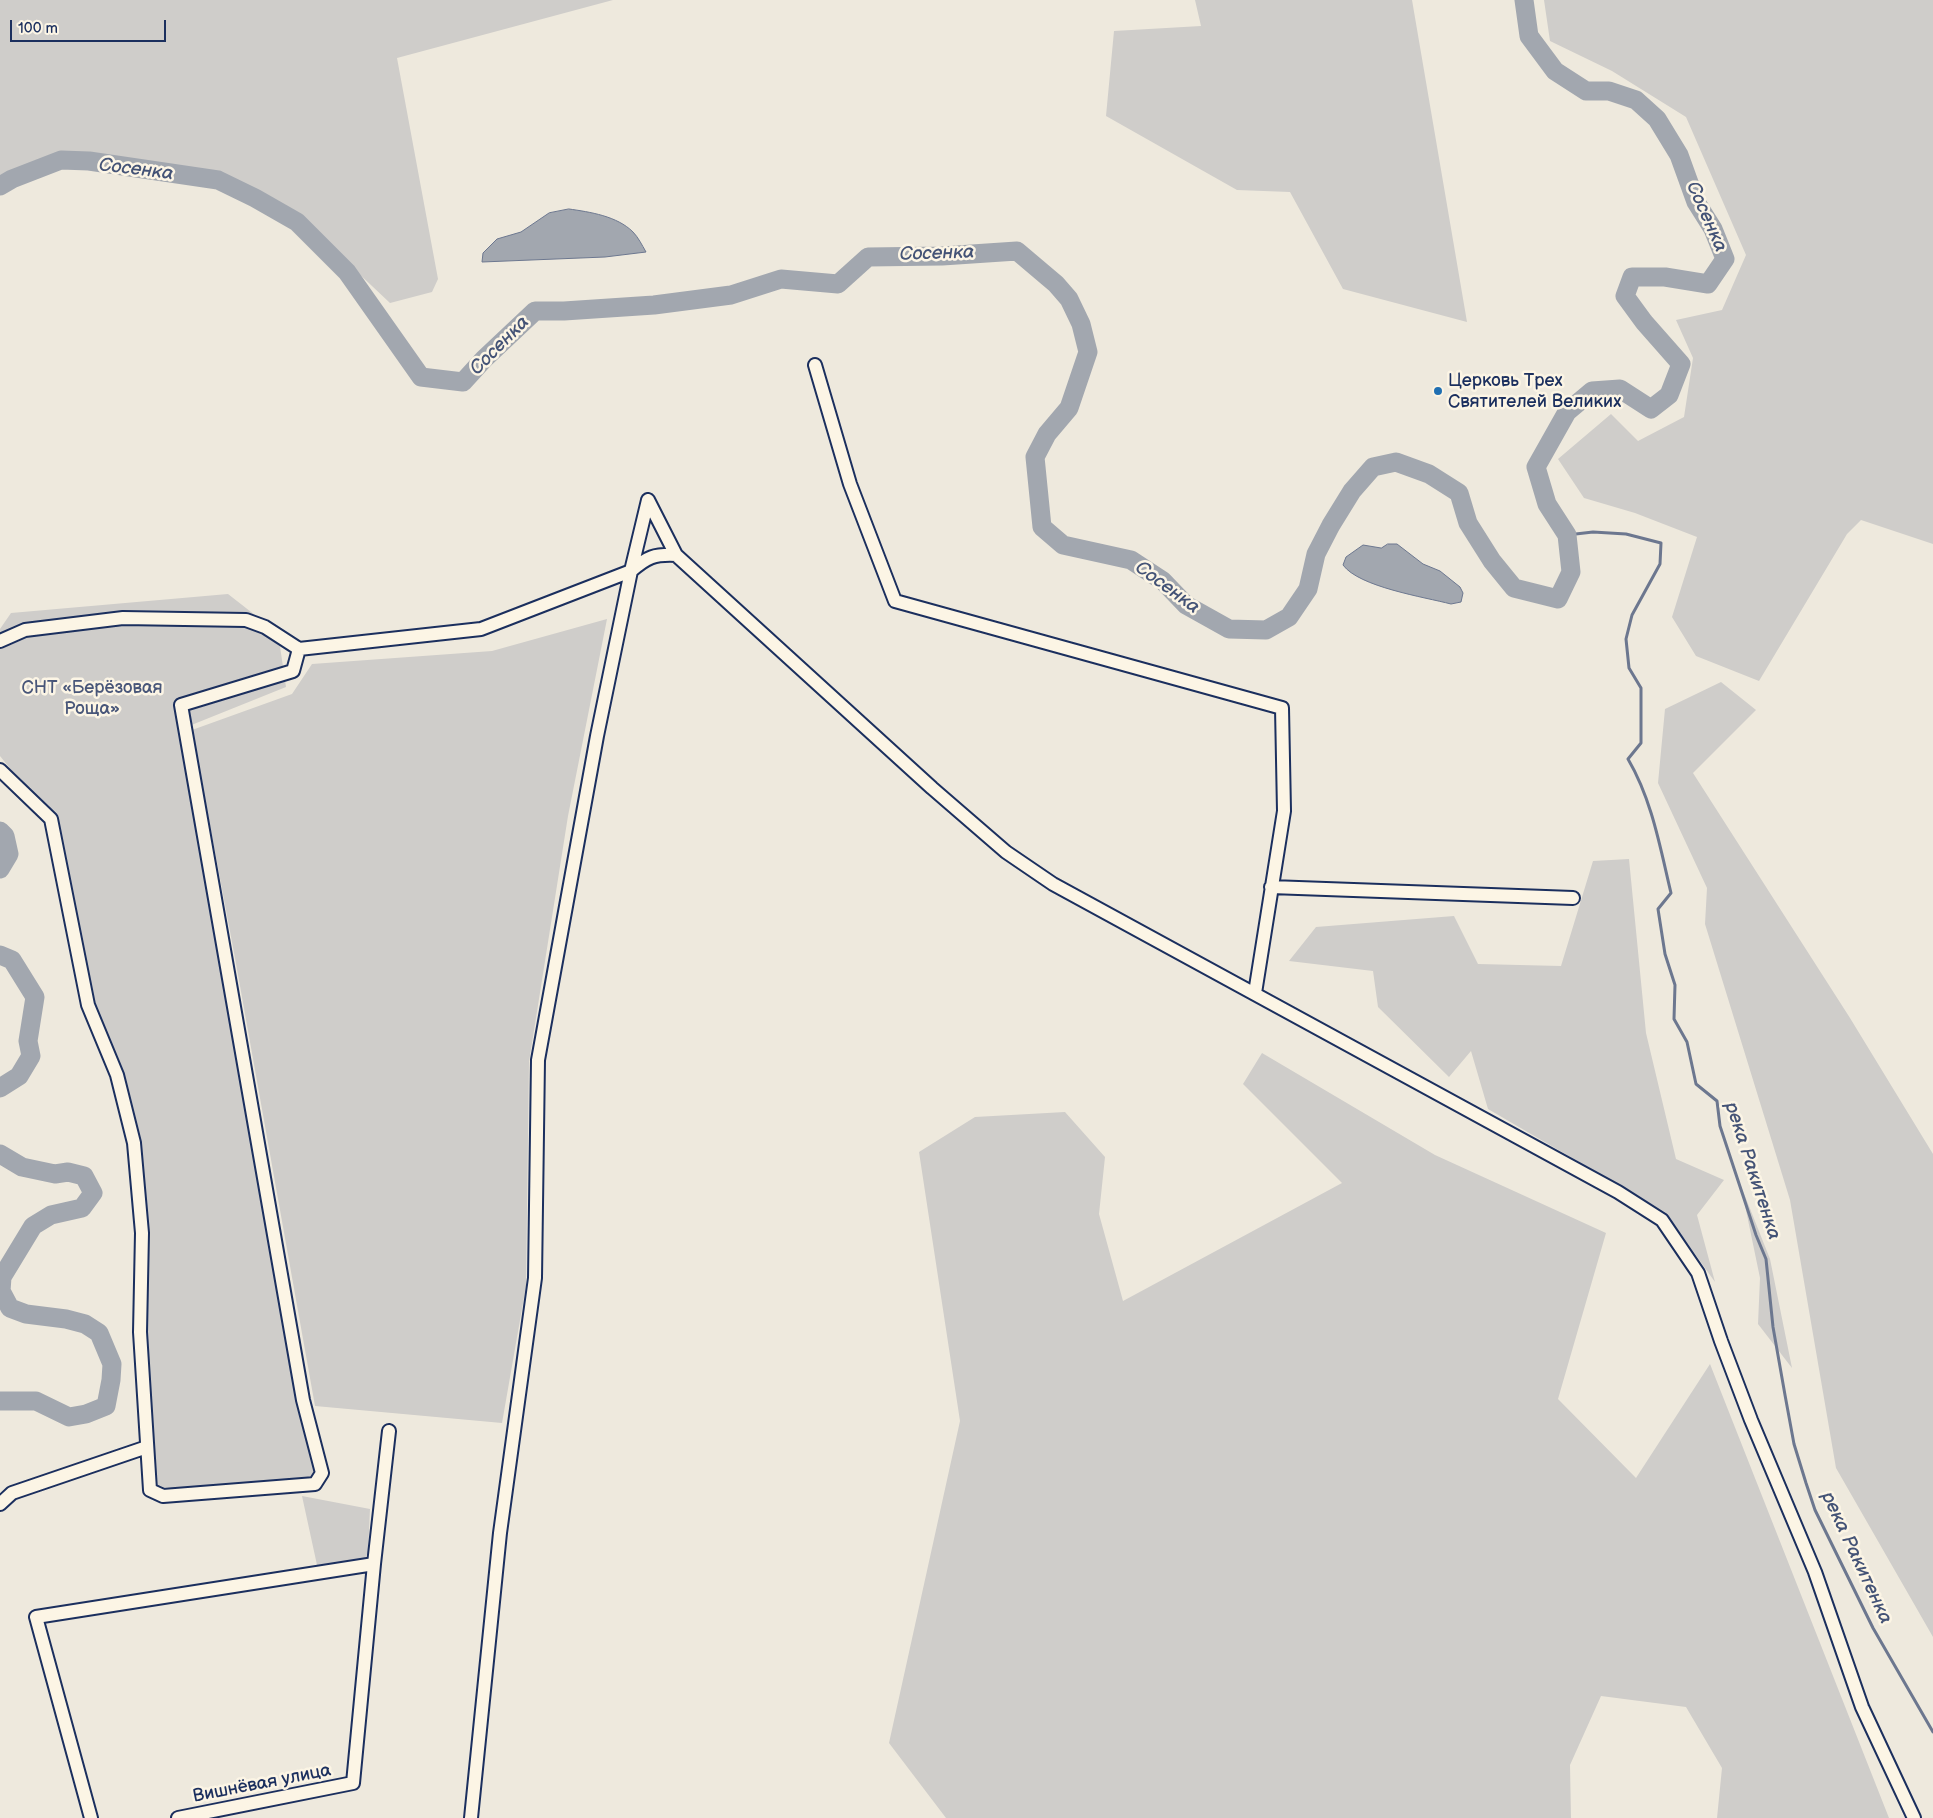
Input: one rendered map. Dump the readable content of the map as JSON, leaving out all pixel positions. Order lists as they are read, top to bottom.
{
  "streets": {
    "street": ["Вишнёвая улица"]
  },
  "water": ["Сосенка", "река Ракитенка"],
  "parks": ["СНТ «Берёзовая Роща»"],
  "places": ["Церковь Трех Святителей Великих"],
  "scale_bar": "100 m"
}
